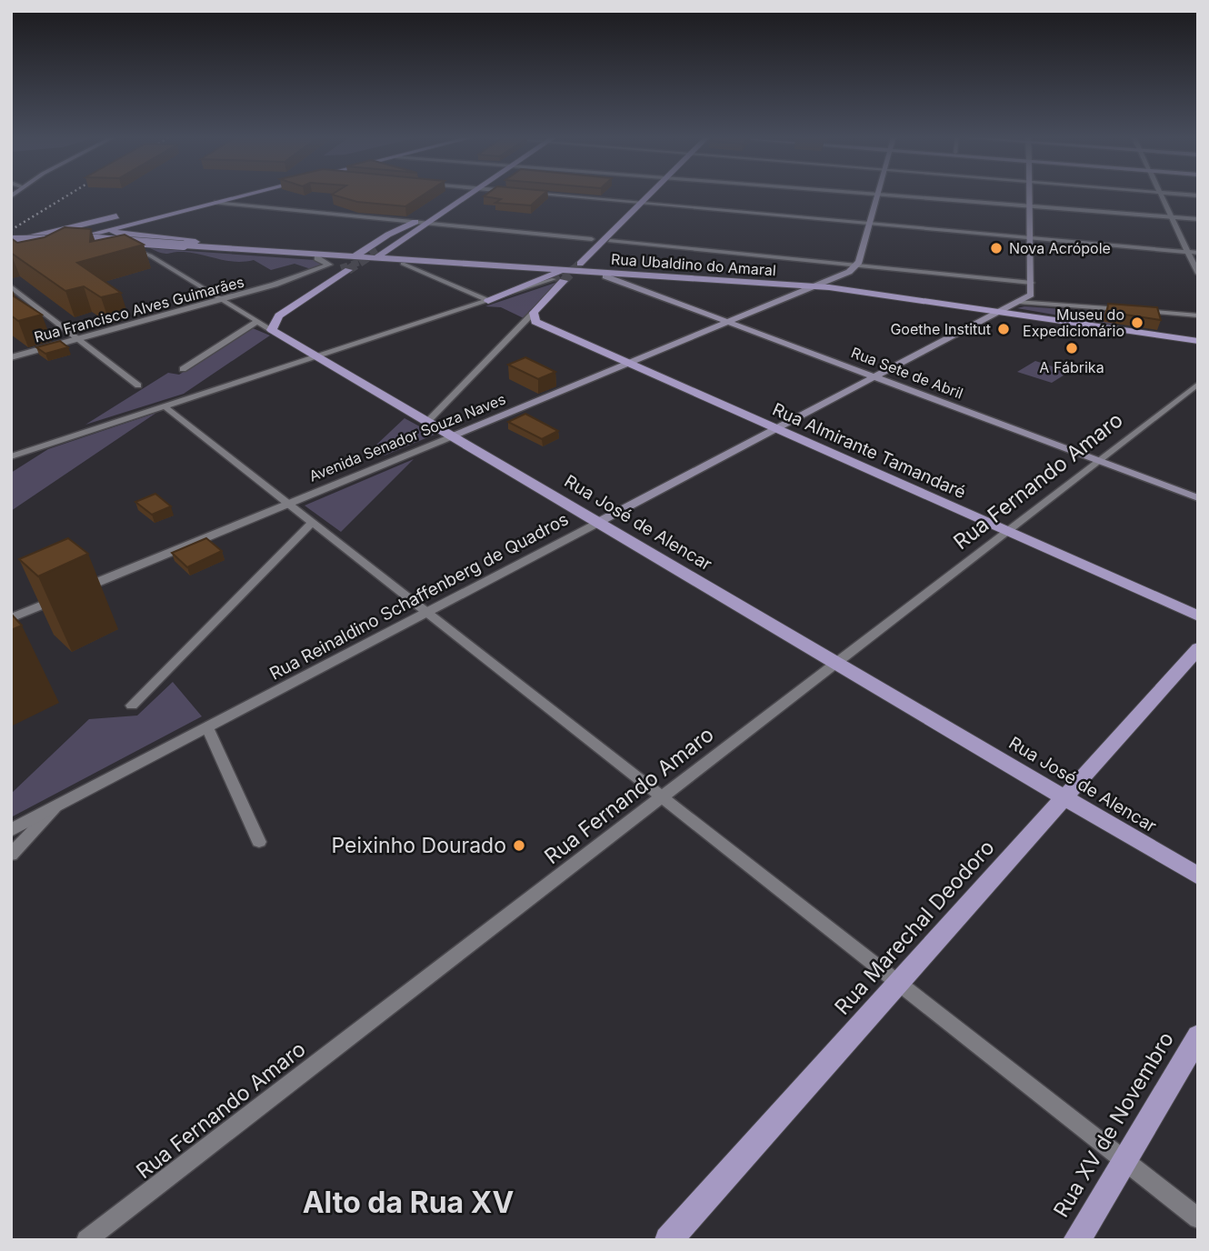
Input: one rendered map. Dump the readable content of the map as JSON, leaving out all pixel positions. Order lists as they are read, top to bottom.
{
  "streets": {
    "main road": [
      "Rua Ubaldino do Amaral",
      "Rua Sete de Abril",
      "Avenida Senador Souza Naves",
      "Rua Almirante Tamandaré",
      "Rua José de Alencar",
      "Rua Reinaldino Schaffenberg de Quadros",
      "Rua Marechal Deodoro",
      "Rua XV de Novembro"
    ],
    "street": ["Rua Francisco Alves Guimarães", "Rua Fernando Amaro"]
  },
  "crossings": [
    ["Rua Ubaldino do Amaral", "Rua Francisco Alves Guimarães"],
    ["Rua Ubaldino do Amaral", "Rua Sete de Abril"],
    ["Rua Ubaldino do Amaral", "Avenida Senador Souza Naves"],
    ["Rua Ubaldino do Amaral", "Rua Reinaldino Schaffenberg de Quadros"],
    ["Rua Francisco Alves Guimarães", "Rua José de Alencar"],
    ["Rua Sete de Abril", "Avenida Senador Souza Naves"],
    ["Rua Sete de Abril", "Rua Fernando Amaro"],
    ["Rua Sete de Abril", "Rua Reinaldino Schaffenberg de Quadros"],
    ["Avenida Senador Souza Naves", "Rua Almirante Tamandaré"],
    ["Avenida Senador Souza Naves", "Rua José de Alencar"],
    ["Rua Almirante Tamandaré", "Rua Fernando Amaro"],
    ["Rua Almirante Tamandaré", "Rua Reinaldino Schaffenberg de Quadros"],
    ["Rua Fernando Amaro", "Rua José de Alencar"],
    ["Rua José de Alencar", "Rua Reinaldino Schaffenberg de Quadros"],
    ["Rua José de Alencar", "Rua Marechal Deodoro"]
  ],
  "districts": ["Alto da Rua XV"],
  "places": [
    "Nova Acrópole",
    "Museu do Expedicionário",
    "Goethe Institut",
    "A Fábrika",
    "Peixinho Dourado"
  ]
}
